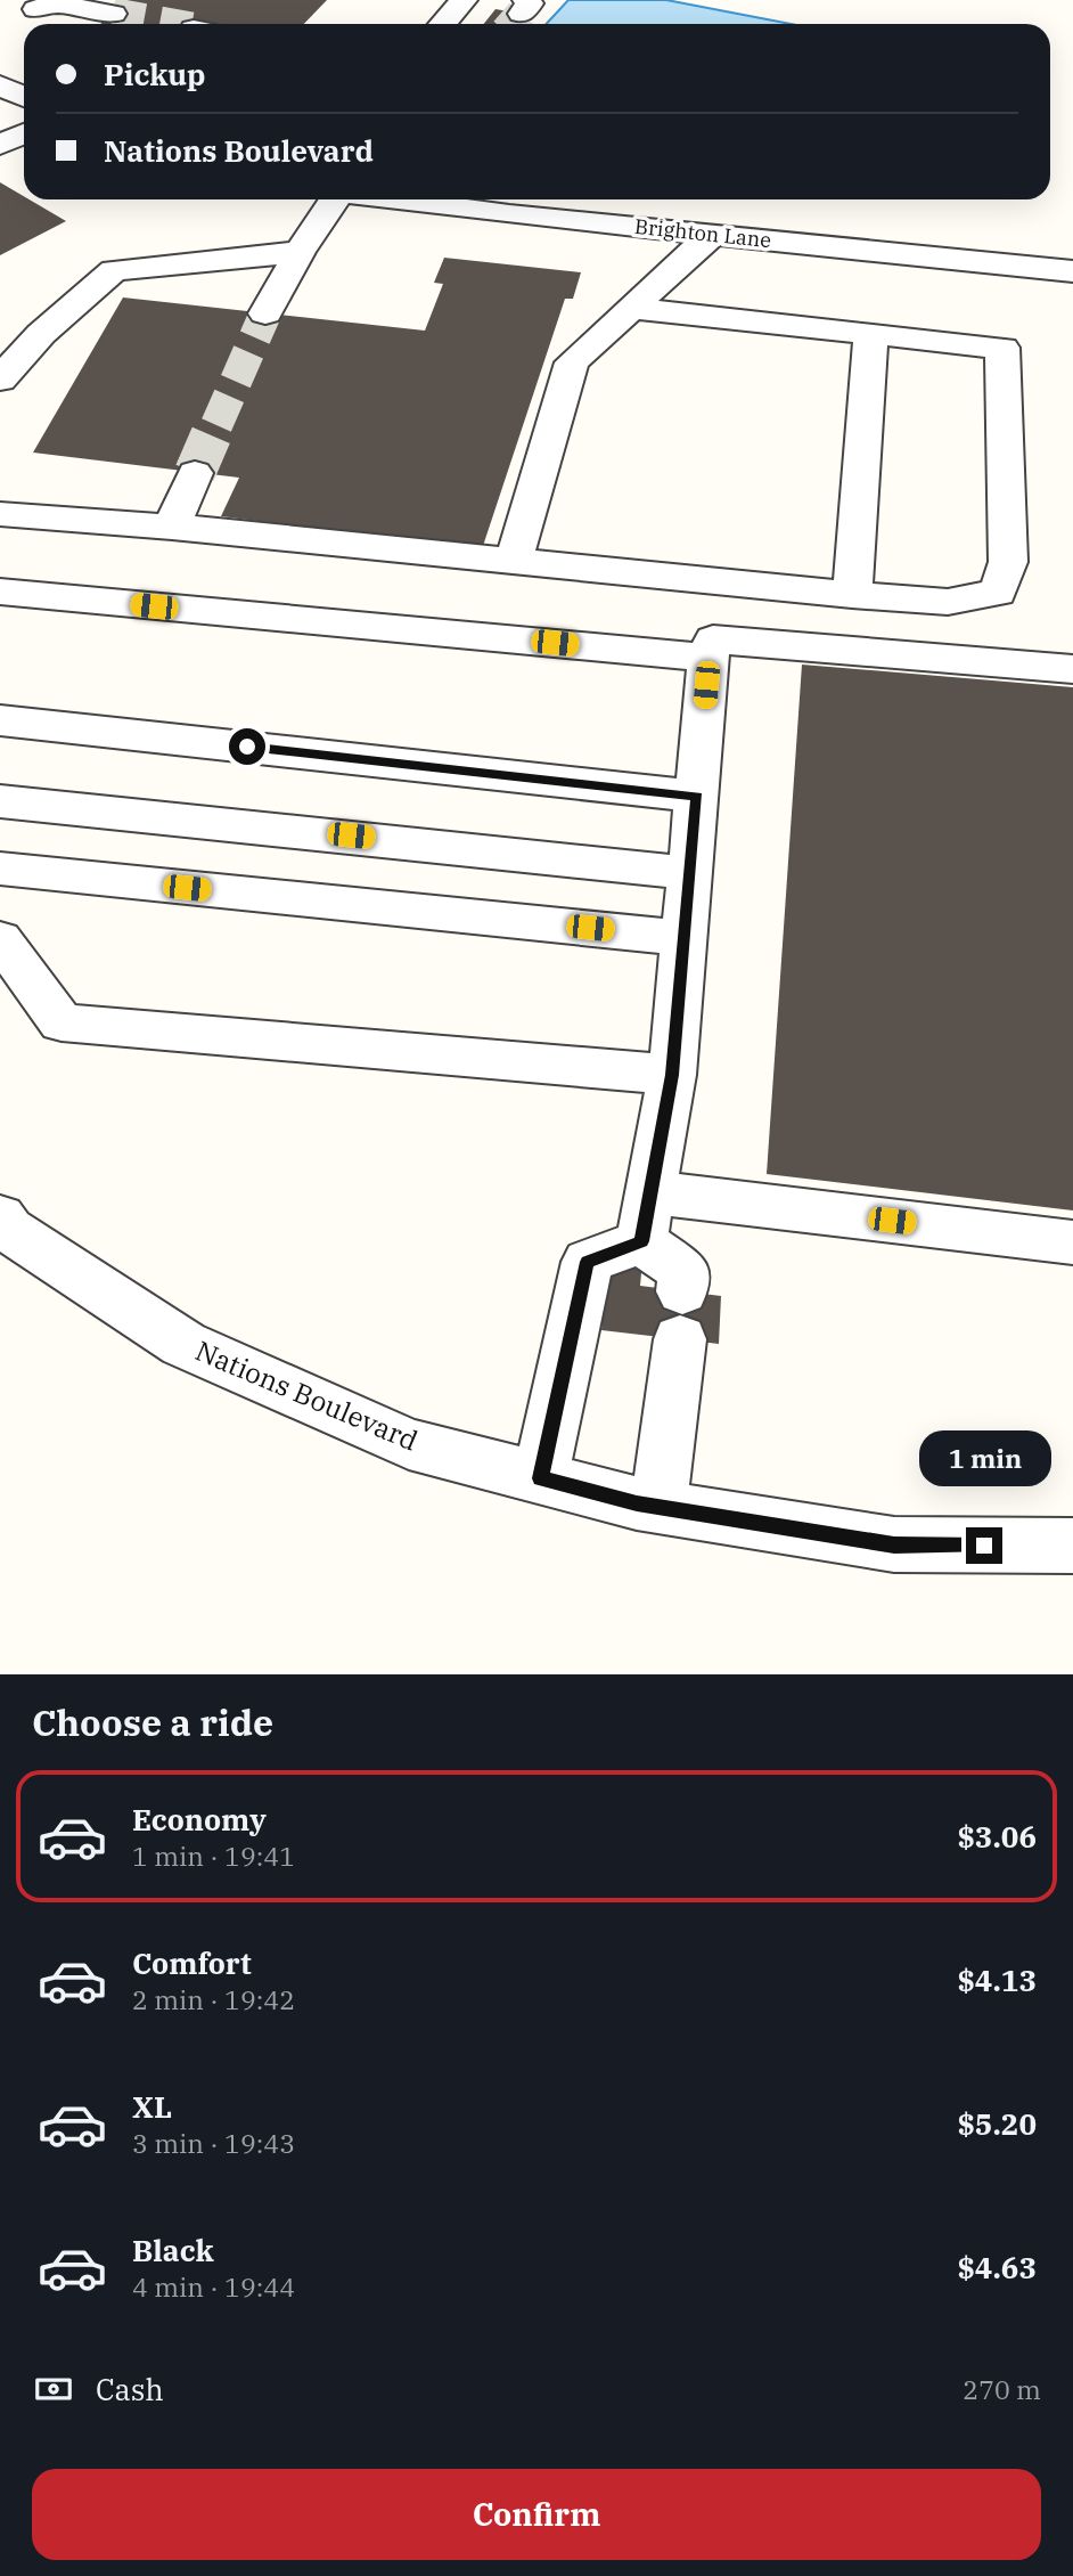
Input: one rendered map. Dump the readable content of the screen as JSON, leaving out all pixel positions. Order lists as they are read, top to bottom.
{
  "streets": {
    "street": ["Brighton Lane", "Nations Boulevard"]
  },
  "page": {
    "banner": ["Pickup", "Nations Boulevard"],
    "bubble": "1 min",
    "heading": "Choose a ride",
    "list": [
      {
        "name": "Economy",
        "note": "1 min · 19:41",
        "value": "$3.06"
      },
      {
        "name": "Comfort",
        "note": "2 min · 19:42",
        "value": "$4.13"
      },
      {
        "name": "XL",
        "note": "3 min · 19:43",
        "value": "$5.20"
      },
      {
        "name": "Black",
        "note": "4 min · 19:44",
        "value": "$4.63"
      }
    ],
    "pay": ["Cash", "270 m"],
    "buttons": "Confirm"
  }
}
